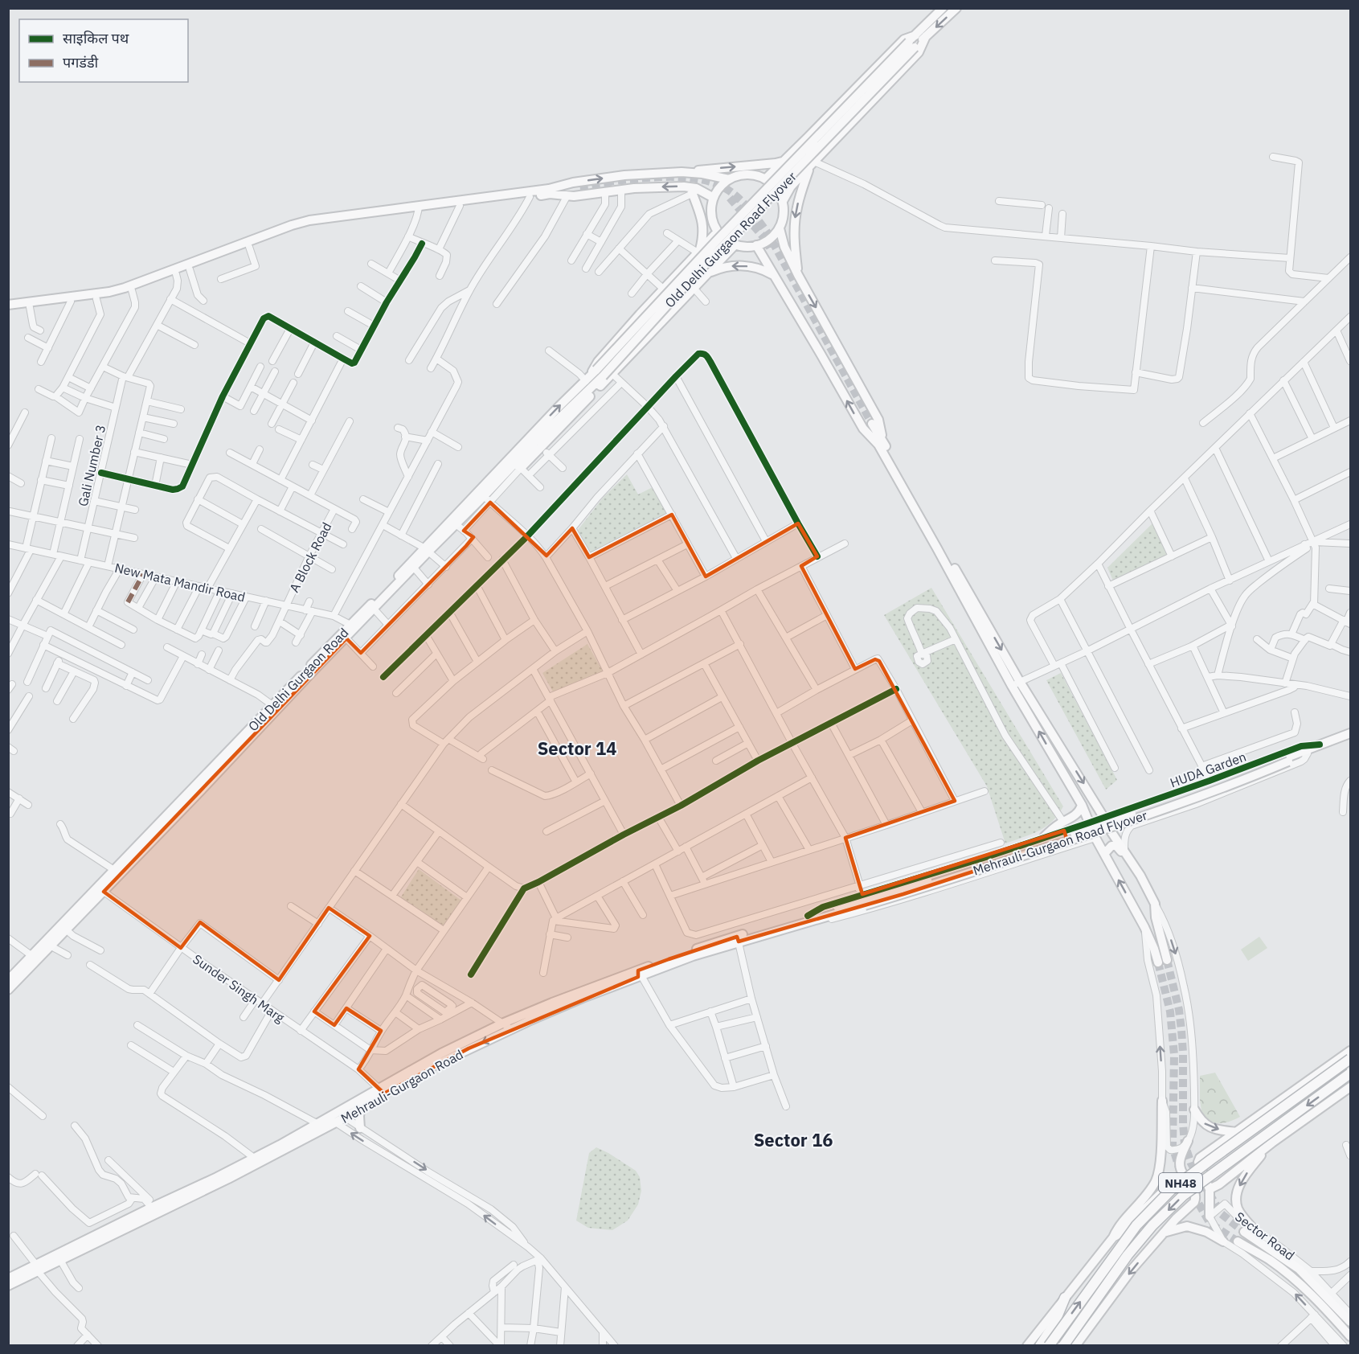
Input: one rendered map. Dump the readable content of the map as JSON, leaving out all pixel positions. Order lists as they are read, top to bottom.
{
  "streets": {
    "highway": ["NH48"],
    "main road": [
      "Old Delhi Gurgaon Road Flyover",
      "Old Delhi Gurgaon Road",
      "Mehrauli-Gurgaon Road Flyover",
      "Mehrauli-Gurgaon Road"
    ],
    "street": [
      "Gali Number 3",
      "A Block Road",
      "New Mata Mandir Road",
      "HUDA Garden",
      "Sunder Singh Marg",
      "Sector Road"
    ]
  },
  "crossings": [
    ["Old Delhi Gurgaon Road Flyover", "Old Delhi Gurgaon Road"],
    ["Gali Number 3", "New Mata Mandir Road"],
    ["A Block Road", "New Mata Mandir Road"],
    ["New Mata Mandir Road", "Old Delhi Gurgaon Road"],
    ["Old Delhi Gurgaon Road", "Sunder Singh Marg"],
    ["HUDA Garden", "Mehrauli-Gurgaon Road Flyover"],
    ["Mehrauli-Gurgaon Road Flyover", "Mehrauli-Gurgaon Road"],
    ["Sunder Singh Marg", "Mehrauli-Gurgaon Road"]
  ],
  "districts": ["Sector 14", "Sector 16"],
  "legend": ["साइकिल पथ", "पगडंडी"]
}
